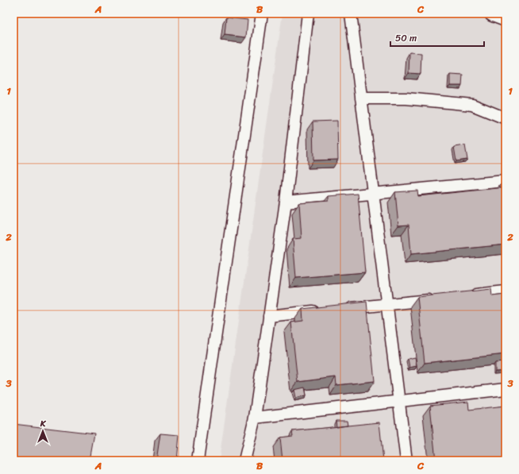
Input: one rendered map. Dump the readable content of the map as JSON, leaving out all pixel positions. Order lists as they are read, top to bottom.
{
  "scale_bar": "50 m",
  "north": "top",
  "grid": {
    "columns": ["A", "B", "C"],
    "rows": ["1", "2", "3"]
  }
}
